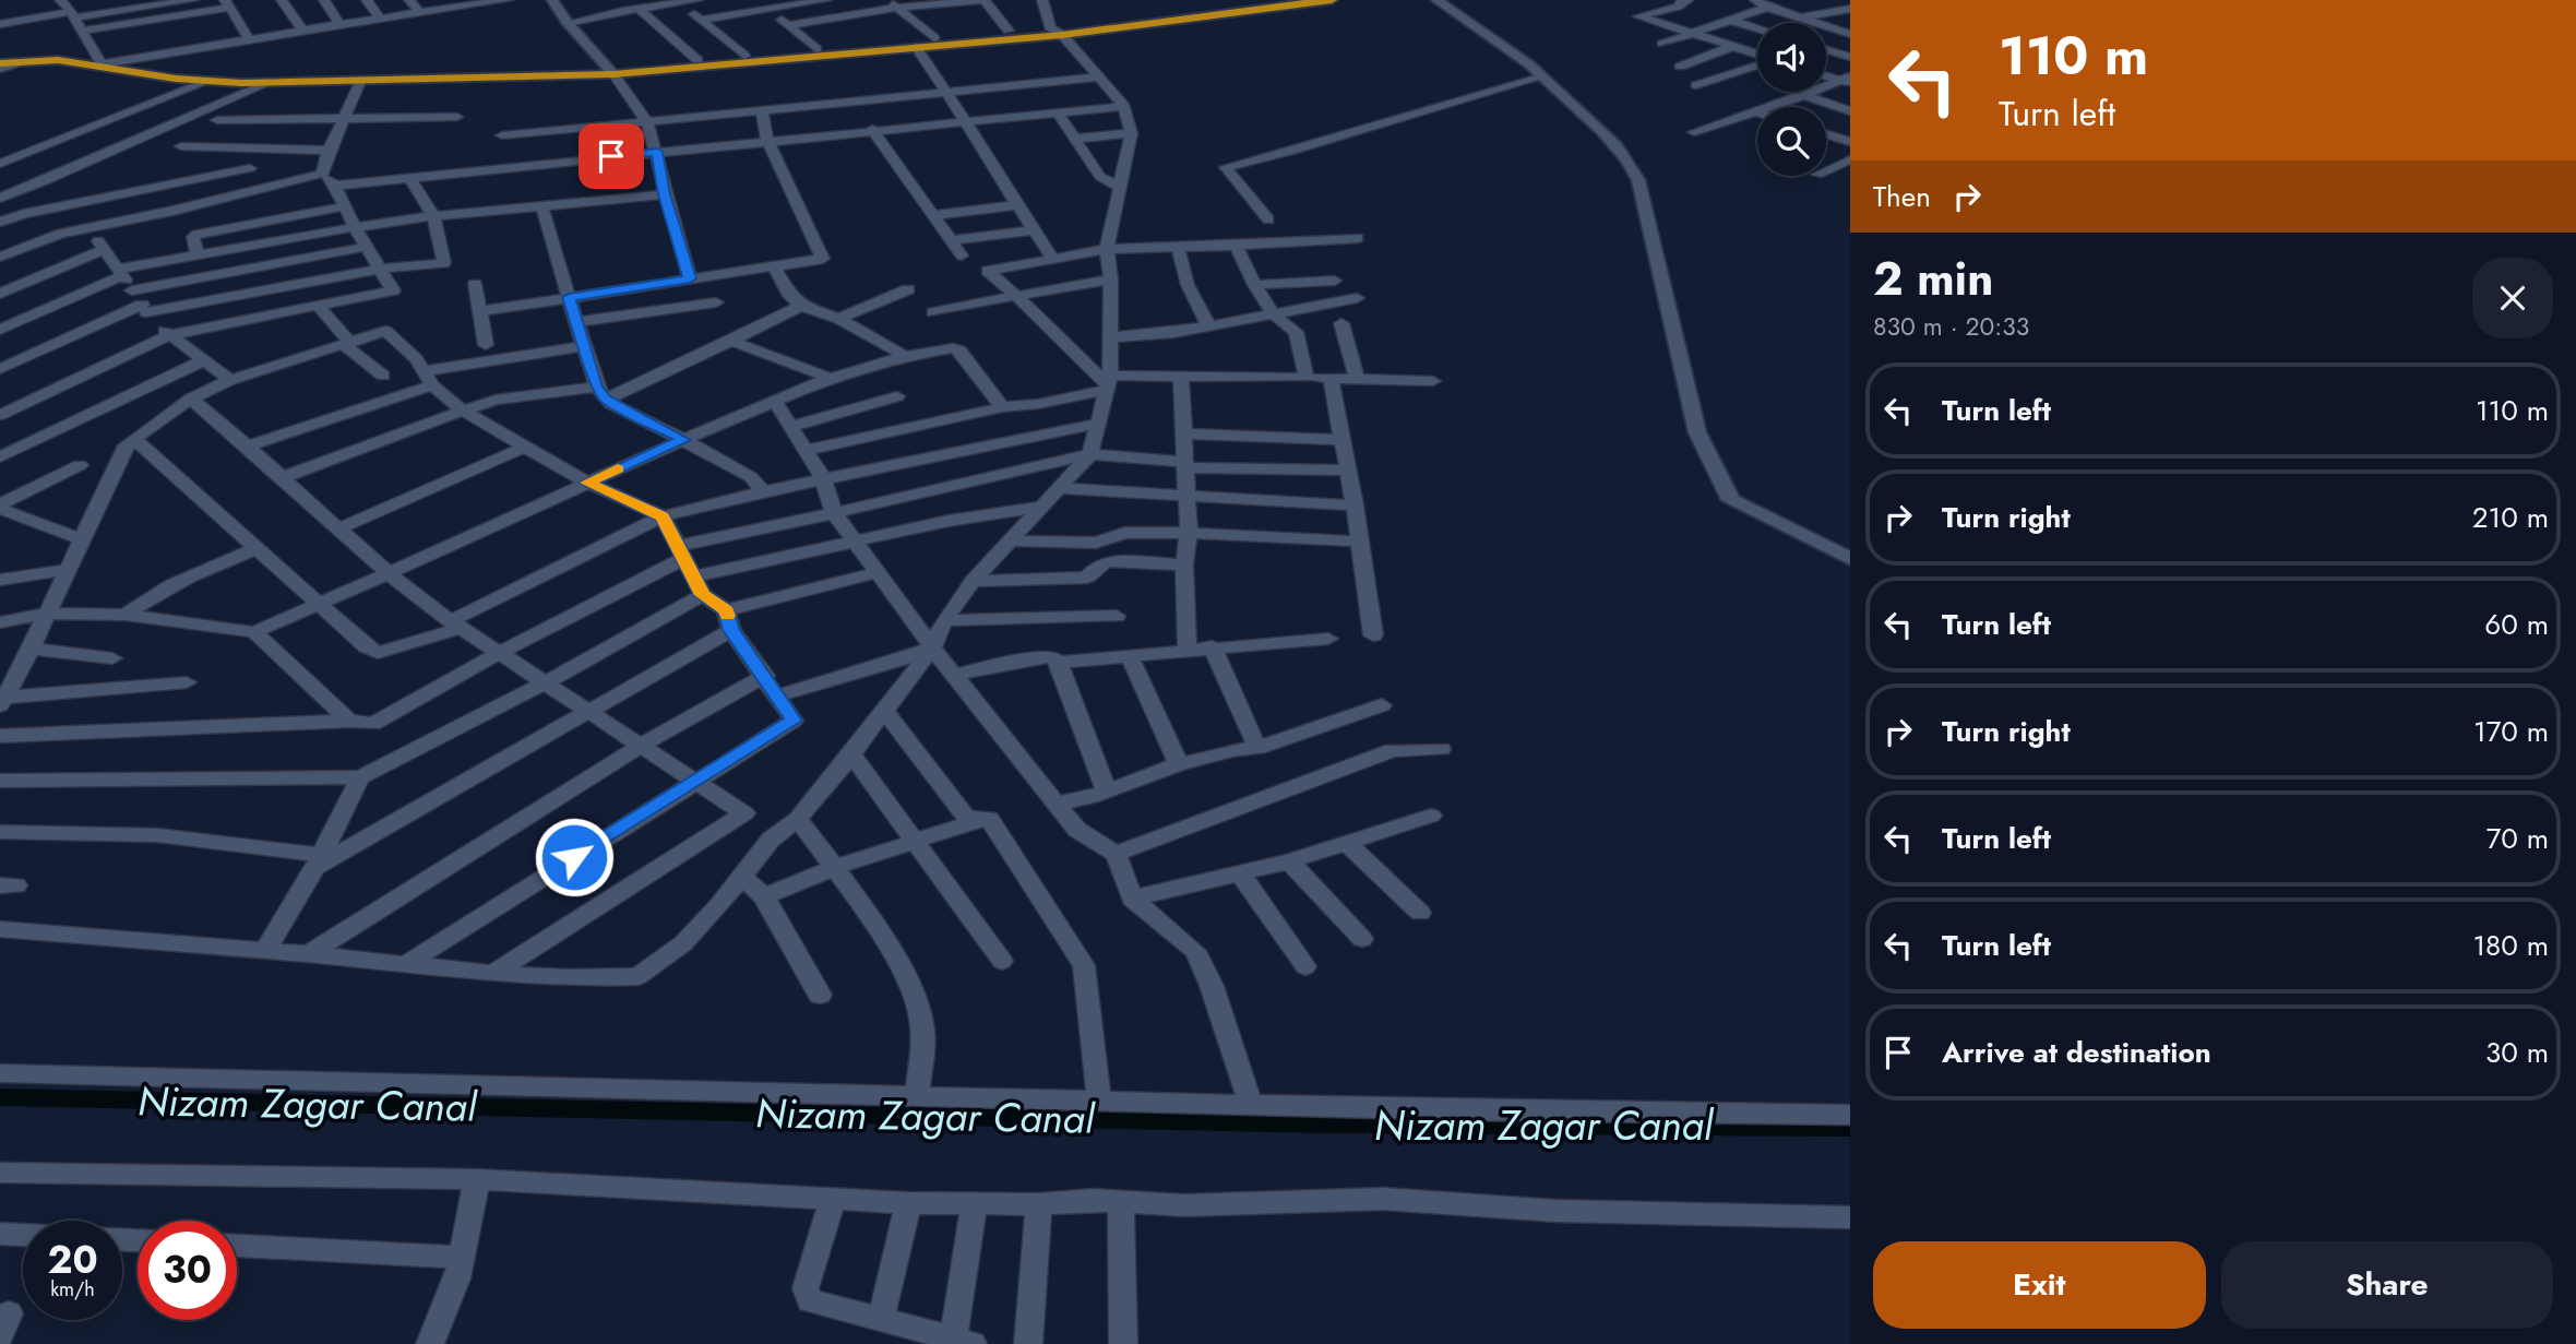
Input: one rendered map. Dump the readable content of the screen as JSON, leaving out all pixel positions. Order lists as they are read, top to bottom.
{
  "water": ["Nizam Zagar Canal"],
  "page": {
    "turn": ["110 m", "Turn left"],
    "then": "Then",
    "heading": ["2 min", "830 m · 20:33"],
    "list": [
      {
        "name": "Turn left",
        "value": "110 m"
      },
      {
        "name": "Turn right",
        "value": "210 m"
      },
      {
        "name": "Turn left",
        "value": "60 m"
      },
      {
        "name": "Turn right",
        "value": "170 m"
      },
      {
        "name": "Turn left",
        "value": "70 m"
      },
      {
        "name": "Turn left",
        "value": "180 m"
      },
      {
        "name": "Arrive at destination",
        "value": "30 m"
      }
    ],
    "speed": "20 km/h",
    "limit": "30",
    "buttons": ["Exit", "Share"]
  }
}
